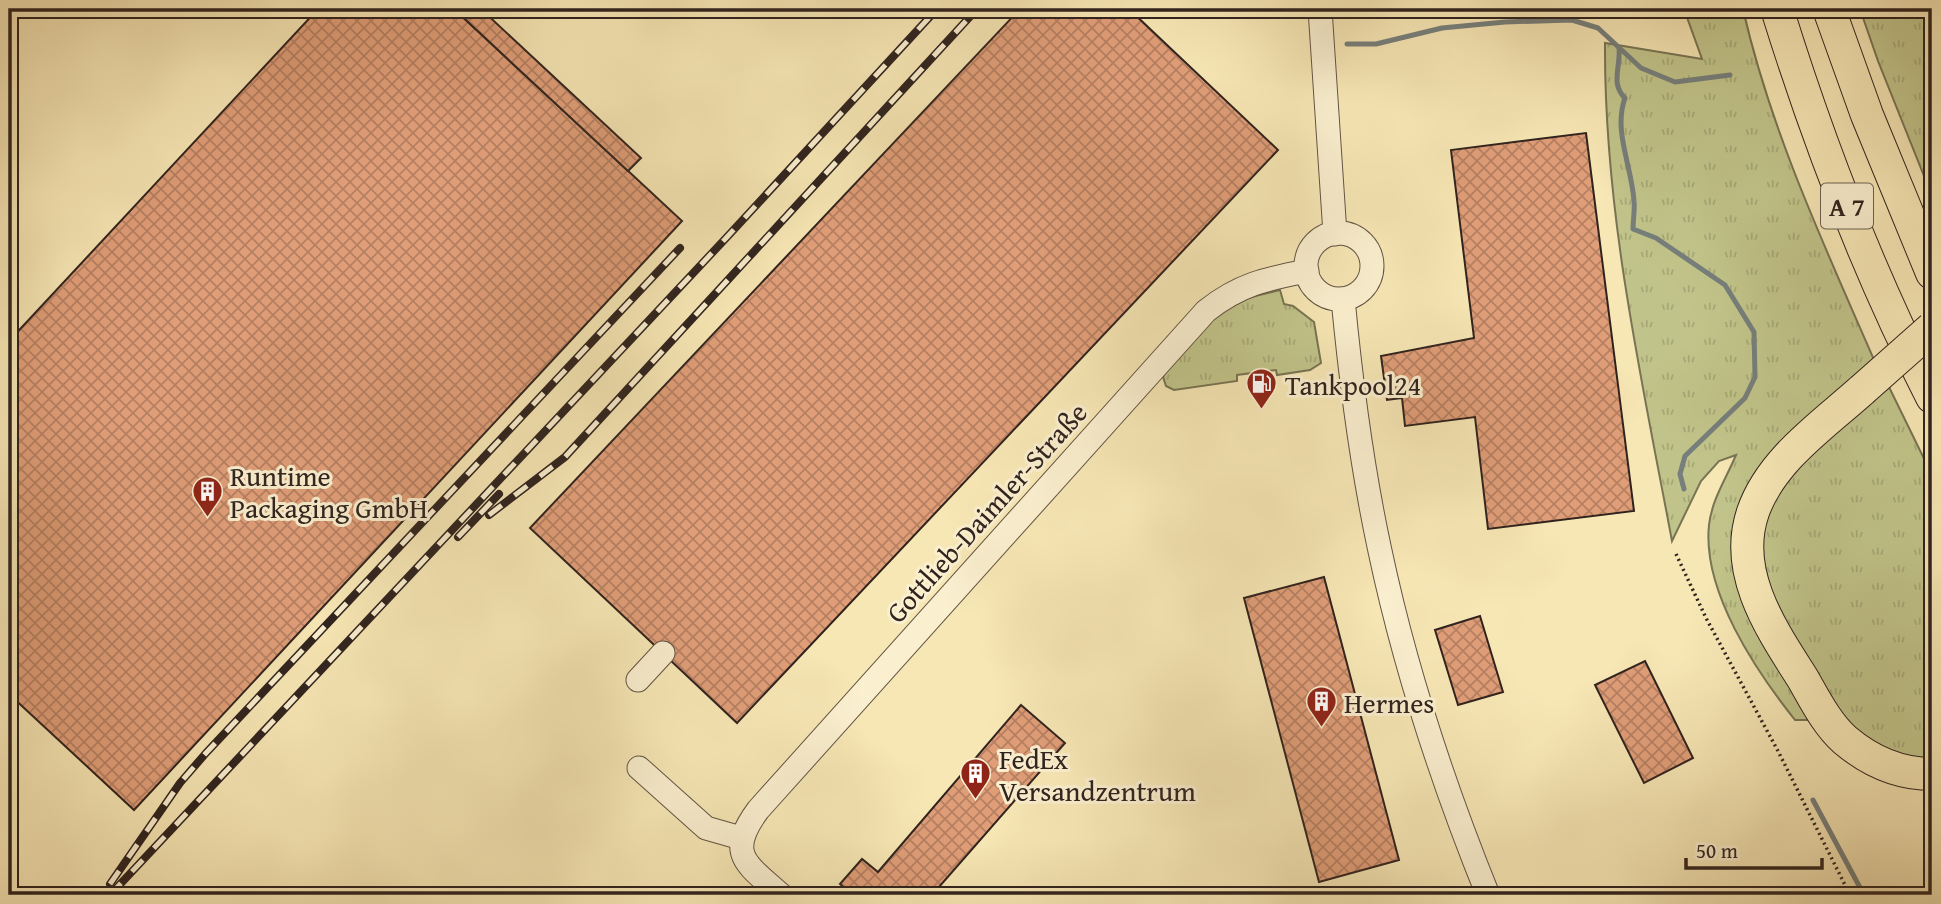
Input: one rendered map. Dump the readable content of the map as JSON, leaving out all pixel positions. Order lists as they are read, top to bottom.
{
  "streets": {
    "highway": ["A 7"],
    "street": ["Gottlieb-Daimler-Straße"]
  },
  "places": {
    "fuel station": ["Tankpool24"],
    "building": ["Runtime Packaging GmbH", "Hermes", "FedEx Versandzentrum"]
  },
  "scale_bar": "50 m"
}
